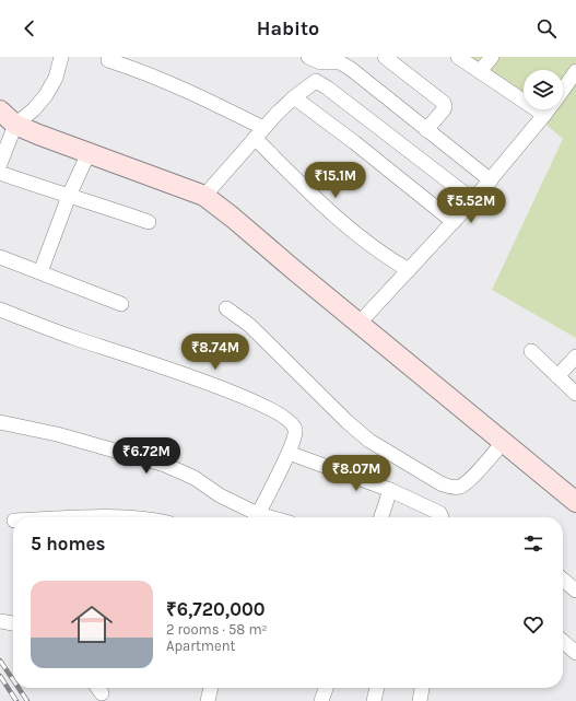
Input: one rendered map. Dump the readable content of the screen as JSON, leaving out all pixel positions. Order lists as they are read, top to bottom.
{
  "page": {
    "header": "Habito",
    "price": [
      "₹15.1M",
      "₹5.52M",
      "₹8.74M",
      "₹6.72M",
      "₹8.07M"
    ],
    "heading": "5 homes",
    "list": [
      {
        "name": "₹6,720,000",
        "note": "2 rooms · 58 m² · Apartment"
      }
    ]
  }
}
